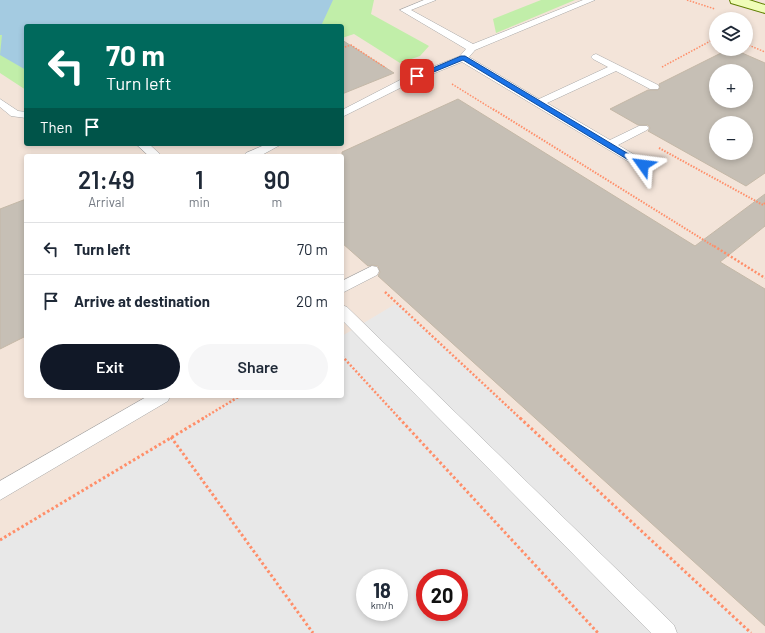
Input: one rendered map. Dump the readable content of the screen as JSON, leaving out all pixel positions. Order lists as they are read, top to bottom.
{
  "page": {
    "map_buttons": ["+", "−"],
    "turn": ["70 m", "Turn left"],
    "then": "Then",
    "eta": [
      "21:49",
      "Arrival",
      "1",
      "min",
      "90",
      "m"
    ],
    "list": [
      {
        "name": "Turn left",
        "value": "70 m"
      },
      {
        "name": "Arrive at destination",
        "value": "20 m"
      }
    ],
    "buttons": ["Exit", "Share"],
    "speed": "18 km/h",
    "limit": "20"
  }
}
